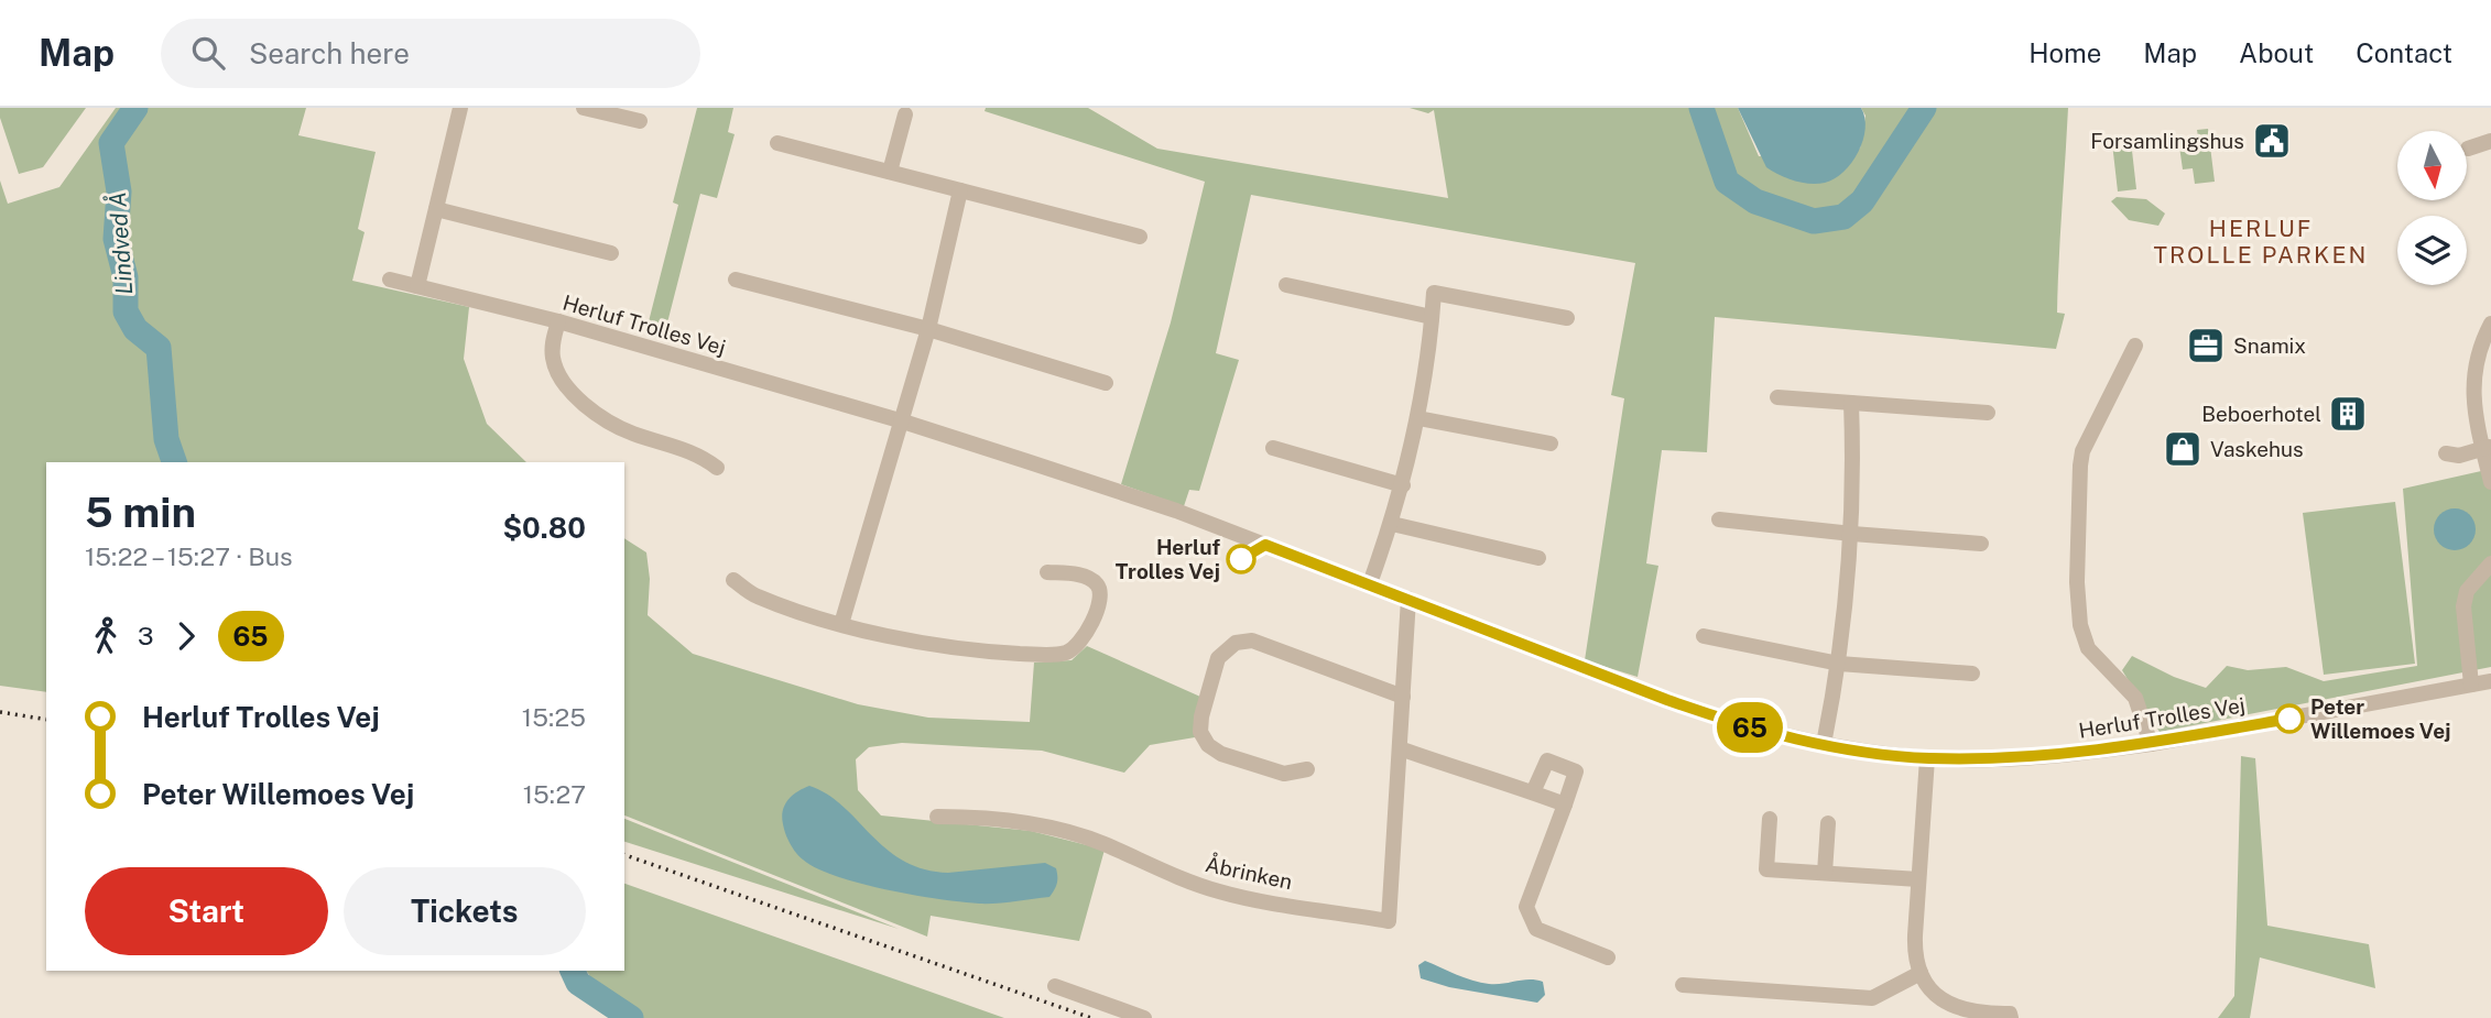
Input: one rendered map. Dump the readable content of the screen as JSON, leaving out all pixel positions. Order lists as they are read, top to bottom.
{
  "streets": {
    "street": ["Herluf Trolles Vej", "Åbrinken"]
  },
  "crossings": [
    ["Herluf Trolles Vej", "Åbrinken"]
  ],
  "districts": ["HERLUF TROLLE PARKEN"],
  "water": ["Lindved Å"],
  "places": {
    "public building": ["Forsamlingshus"],
    "office": ["Snamix"],
    "building": ["Beboerhotel"],
    "shop": ["Vaskehus"],
    "other": ["Herluf Trolles Vej", "Peter Willemoes Vej"]
  },
  "lines": ["bus line 65"],
  "north": "bottom",
  "page": {
    "header": "Map",
    "search": "Search here",
    "nav": [
      "Home",
      "Map",
      "About",
      "Contact"
    ],
    "on_map": "65",
    "heading": ["5 min", "15:22 – 15:27 · Bus", "$0.80"],
    "legs": ["3", "65"],
    "list": [
      {
        "name": "Herluf Trolles Vej",
        "value": "15:25"
      },
      {
        "name": "Peter Willemoes Vej",
        "value": "15:27"
      }
    ],
    "buttons": ["Start", "Tickets"]
  }
}
